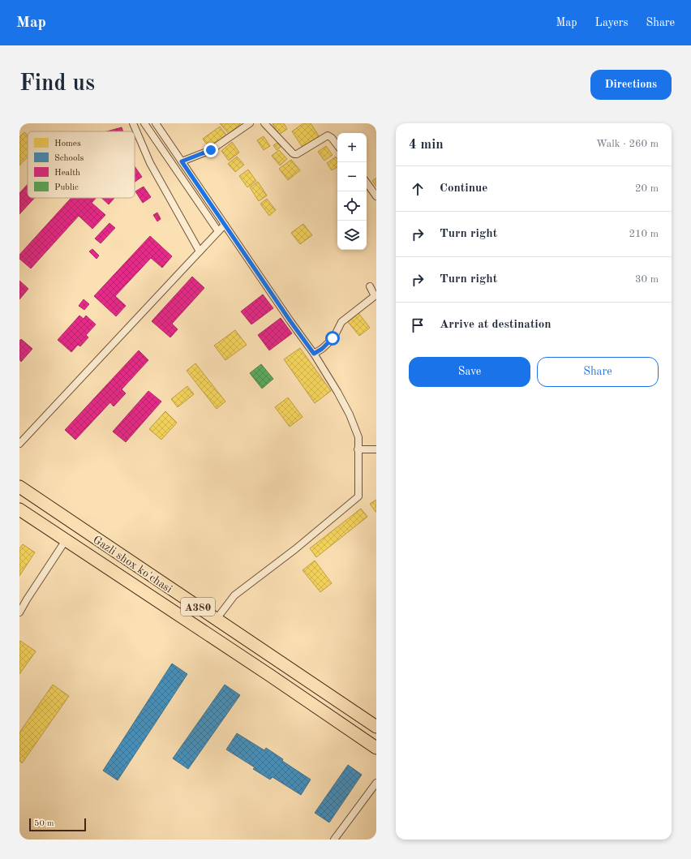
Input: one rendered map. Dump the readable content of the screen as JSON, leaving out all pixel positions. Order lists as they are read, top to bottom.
{
  "streets": {
    "highway": ["Gazli shox ko'chasi", "A380"]
  },
  "legend": [
    "Homes",
    "Schools",
    "Health",
    "Public"
  ],
  "scale_bar": "50 m",
  "page": {
    "header": "Map",
    "nav": ["Map", "Layers", "Share"],
    "buttons": [
      "Directions",
      ["Save", "Share"]
    ],
    "title": "Find us",
    "heading": ["4 min", "Walk · 260 m"],
    "map_buttons": ["+", "−"],
    "list": [
      ["Continue", "20 m"],
      ["Turn right", "210 m"],
      ["Turn right", "30 m"],
      "Arrive at destination"
    ],
    "scale": "50 m"
  }
}
